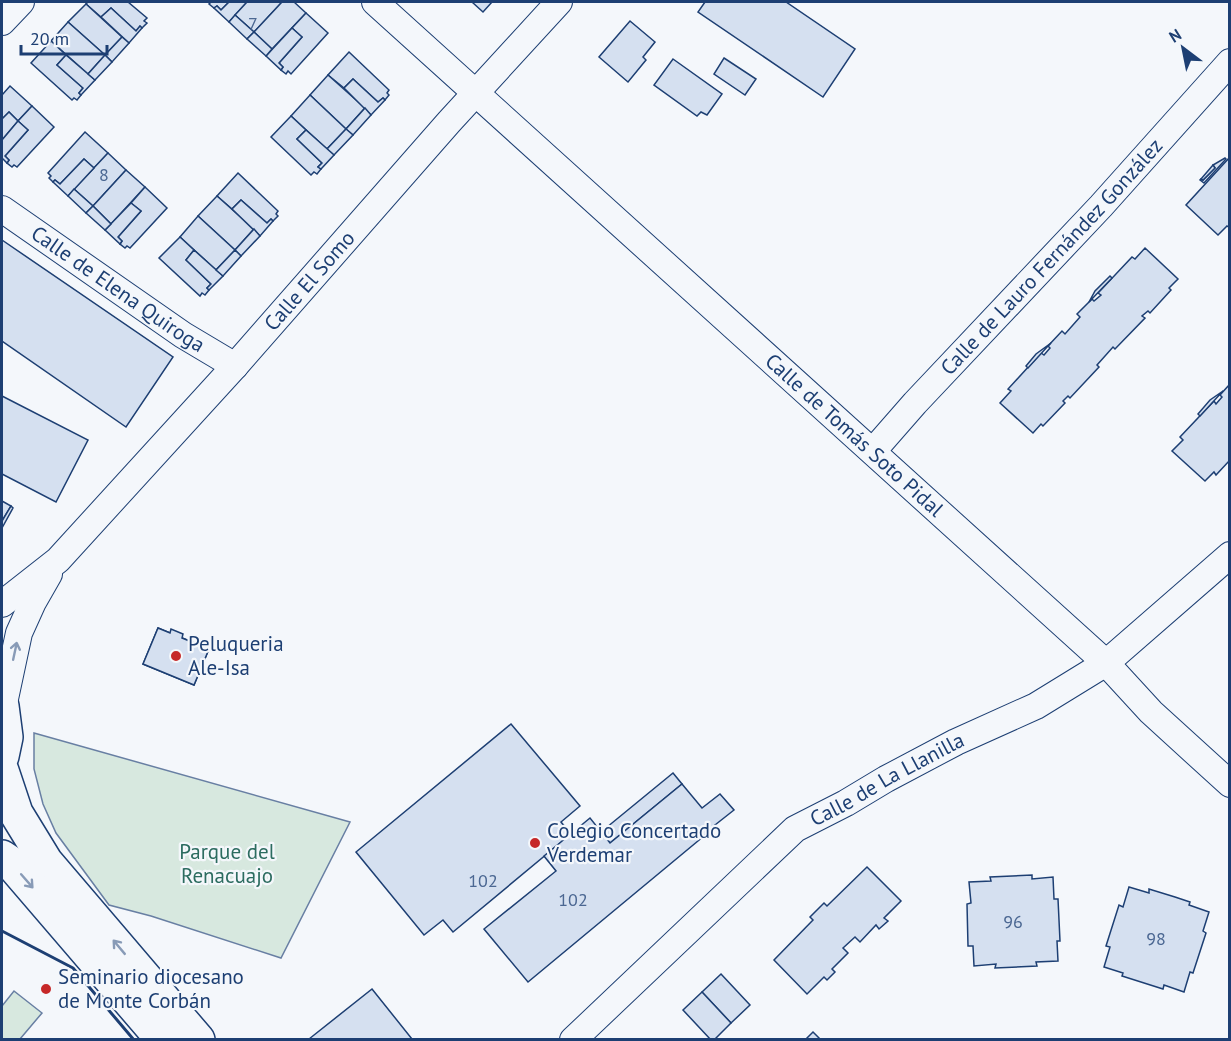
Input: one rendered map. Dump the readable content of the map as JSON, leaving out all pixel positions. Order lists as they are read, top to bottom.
{
  "streets": {
    "street": [
      "Calle de Lauro Fernández González",
      "Calle El Somo",
      "Calle de Elena Quiroga",
      "Calle de Tomás Soto Pidal",
      "Calle de La Llanilla"
    ]
  },
  "crossings": [
    ["Calle de Lauro Fernández González", "Calle de Tomás Soto Pidal"],
    ["Calle El Somo", "Calle de Elena Quiroga"],
    ["Calle El Somo", "Calle de Tomás Soto Pidal"],
    ["Calle de Tomás Soto Pidal", "Calle de La Llanilla"]
  ],
  "parks": ["Parque del Renacuajo"],
  "places": ["Peluqueria Ale-Isa", "Colegio Concertado Verdemar", "Seminario diocesano de Monte Corbán"],
  "house_numbers": [
    "7",
    "8",
    "102",
    "102",
    "96",
    "98"
  ],
  "scale_bar": "20 m",
  "north": "top left"
}
